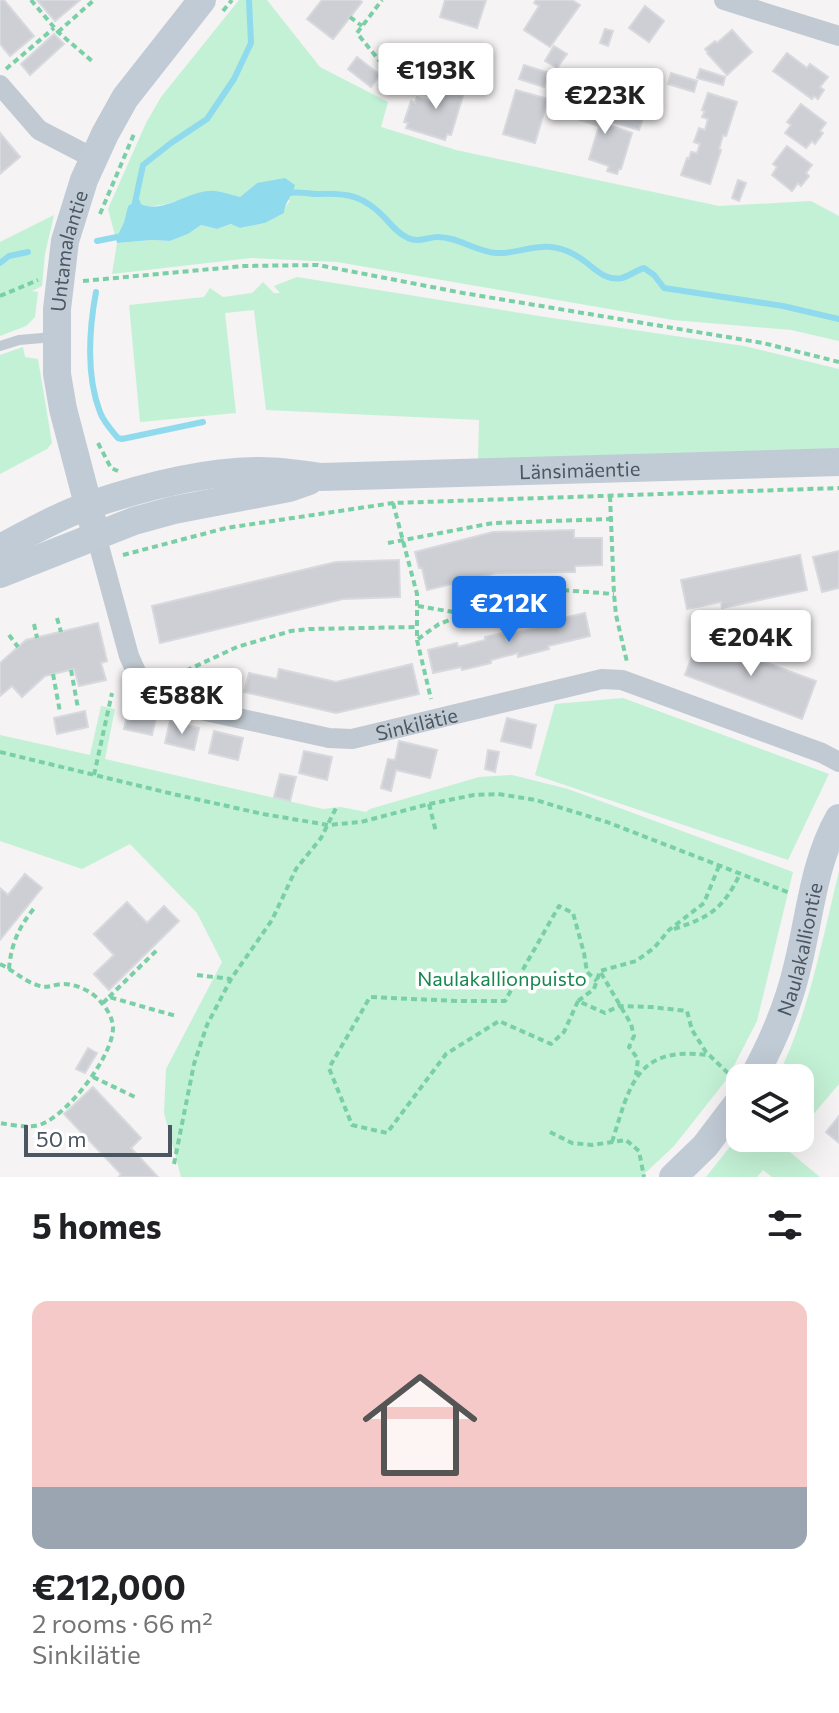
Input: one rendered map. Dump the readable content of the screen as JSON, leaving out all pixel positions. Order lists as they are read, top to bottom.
{
  "streets": {
    "main road": ["Untamalantie", "Länsimäentie", "Naulakalliontie"],
    "street": ["Sinkilätie"]
  },
  "crossings": [
    ["Untamalantie", "Länsimäentie"]
  ],
  "parks": ["Naulakallionpuisto"],
  "scale_bar": "50 m",
  "page": {
    "price": [
      "€193K",
      "€223K",
      "€212K",
      "€204K",
      "€588K"
    ],
    "scale": "50 m",
    "heading": "5 homes",
    "list": [
      {
        "name": "€212,000",
        "note": "2 rooms · 66 m² · Sinkilätie"
      }
    ]
  }
}
